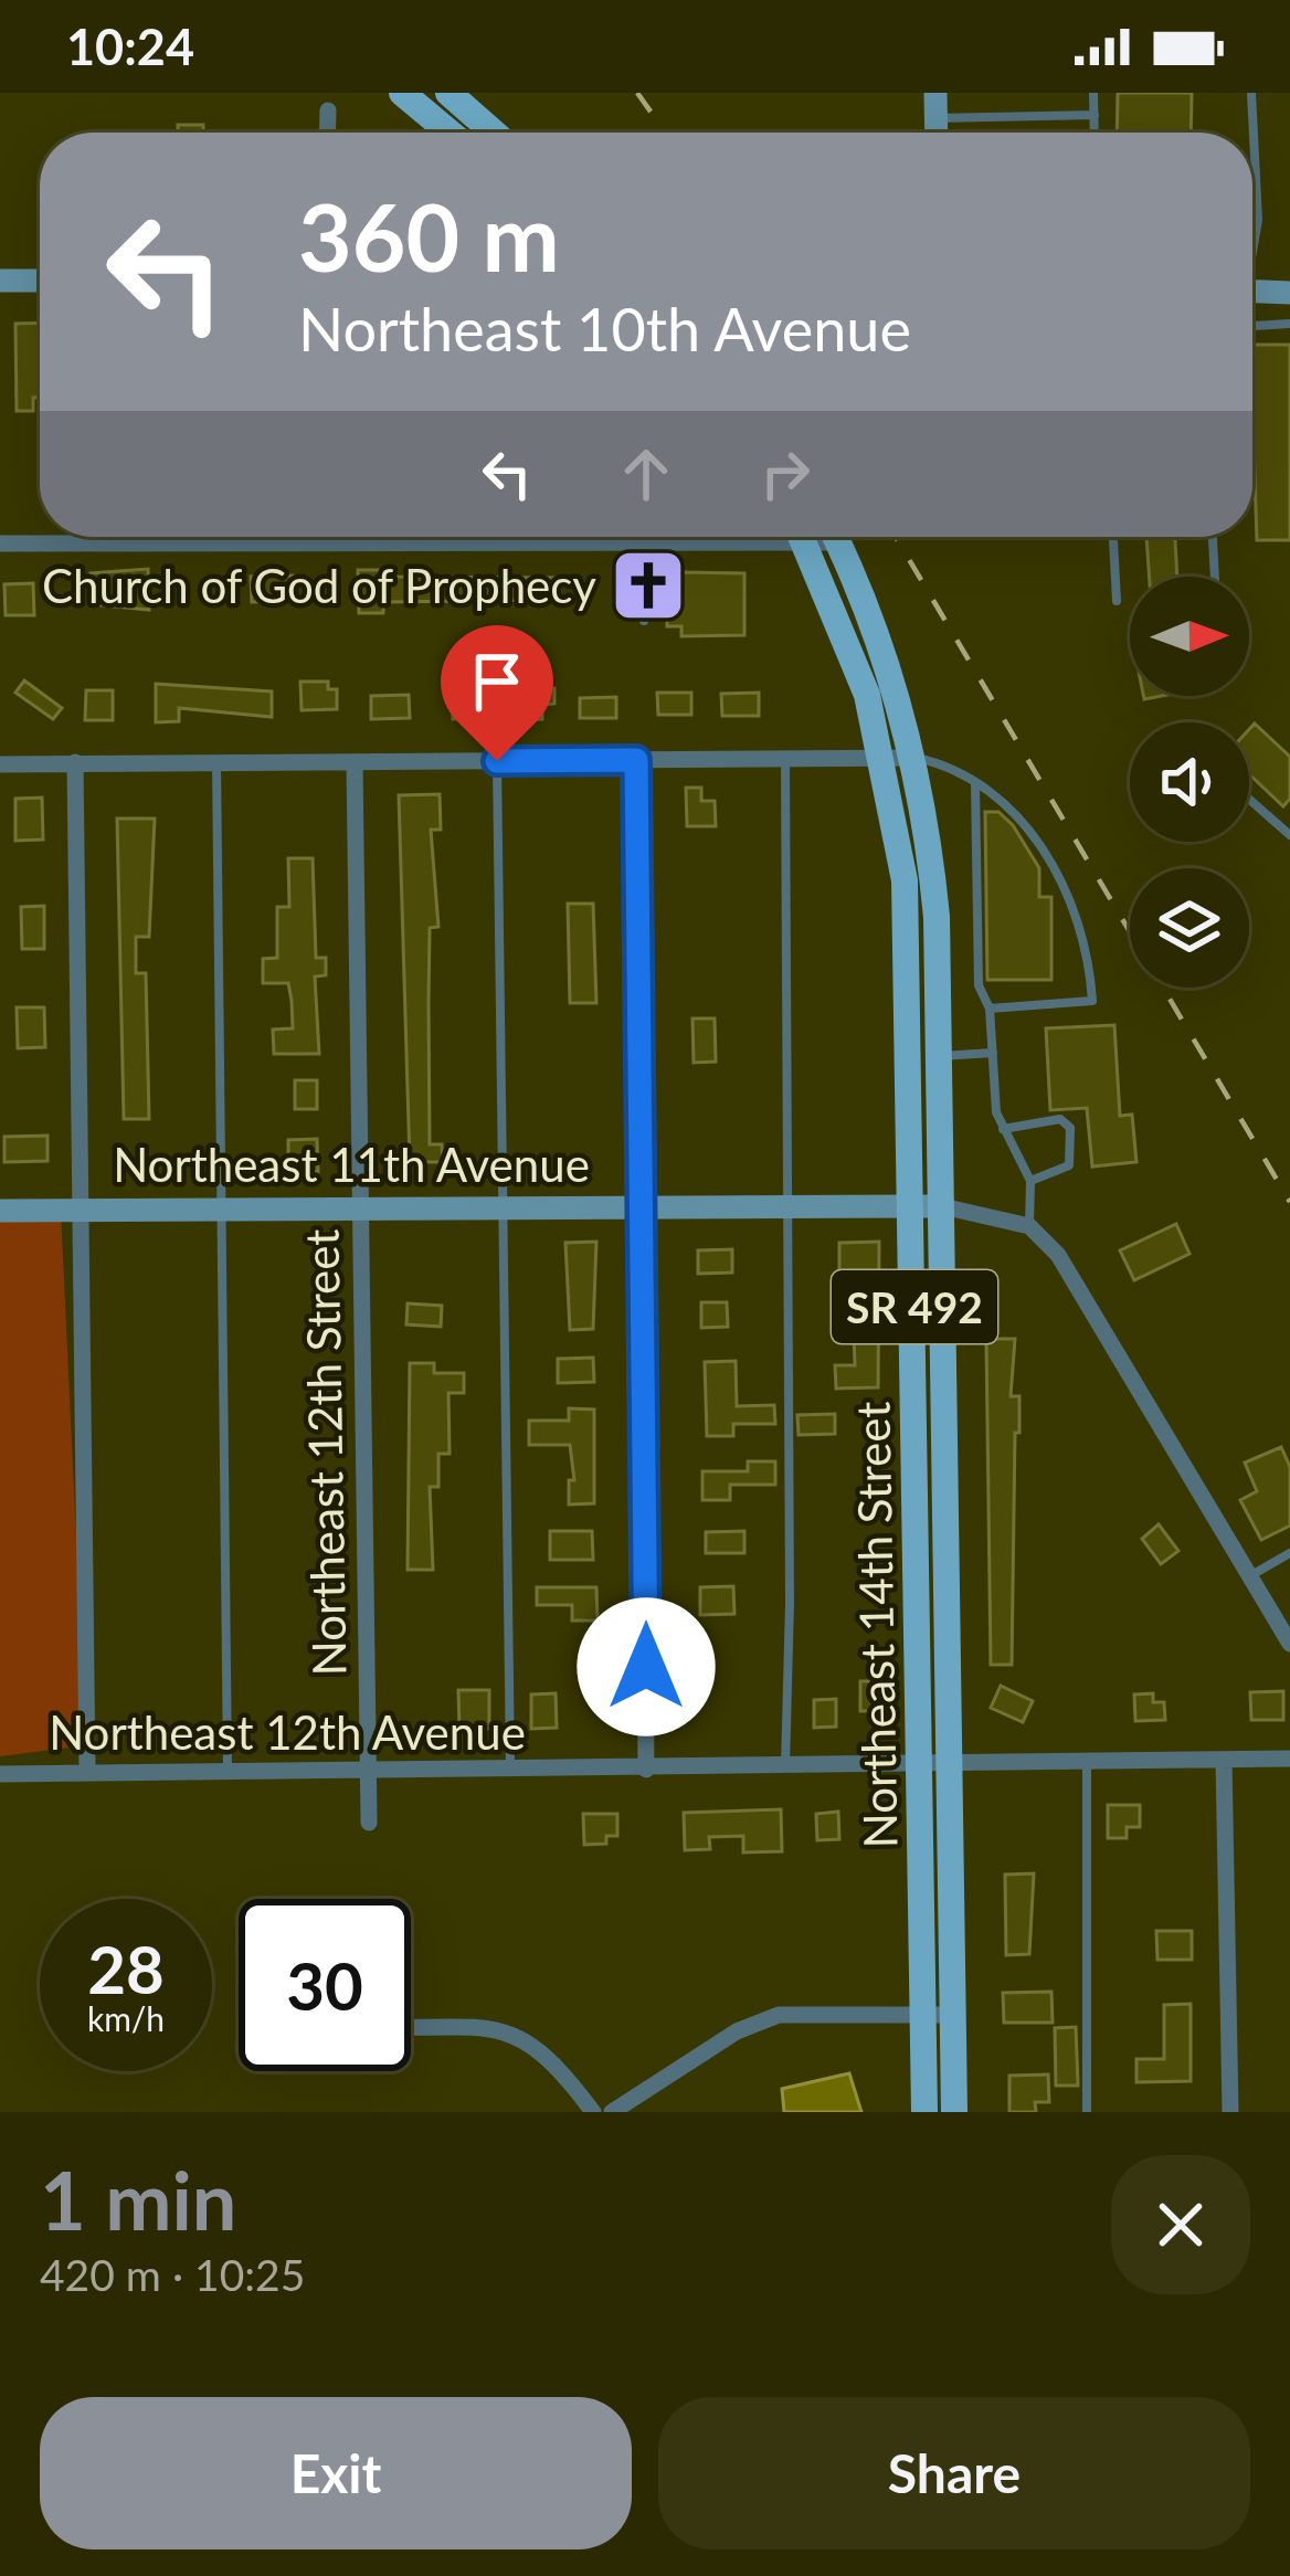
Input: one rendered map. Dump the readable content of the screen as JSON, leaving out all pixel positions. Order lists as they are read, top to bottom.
{
  "streets": {
    "main road": ["SR 492", "Northeast 14th Street"],
    "street": ["Northeast 11th Avenue", "Northeast 12th Street", "Northeast 12th Avenue"]
  },
  "crossings": [
    ["Northeast 11th Avenue", "Northeast 12th Street"],
    ["Northeast 11th Avenue", "Northeast 14th Street"],
    ["Northeast 12th Street", "Northeast 12th Avenue"],
    ["Northeast 14th Street", "Northeast 12th Avenue"]
  ],
  "places": {
    "church": ["Church of God of Prophecy"]
  },
  "north": "right",
  "page": {
    "status": "10:24",
    "turn": ["360 m", "Northeast 10th Avenue"],
    "speed": "28 km/h",
    "limit": "30",
    "heading": ["1 min", "420 m · 10:25"],
    "buttons": ["Exit", "Share"]
  }
}
